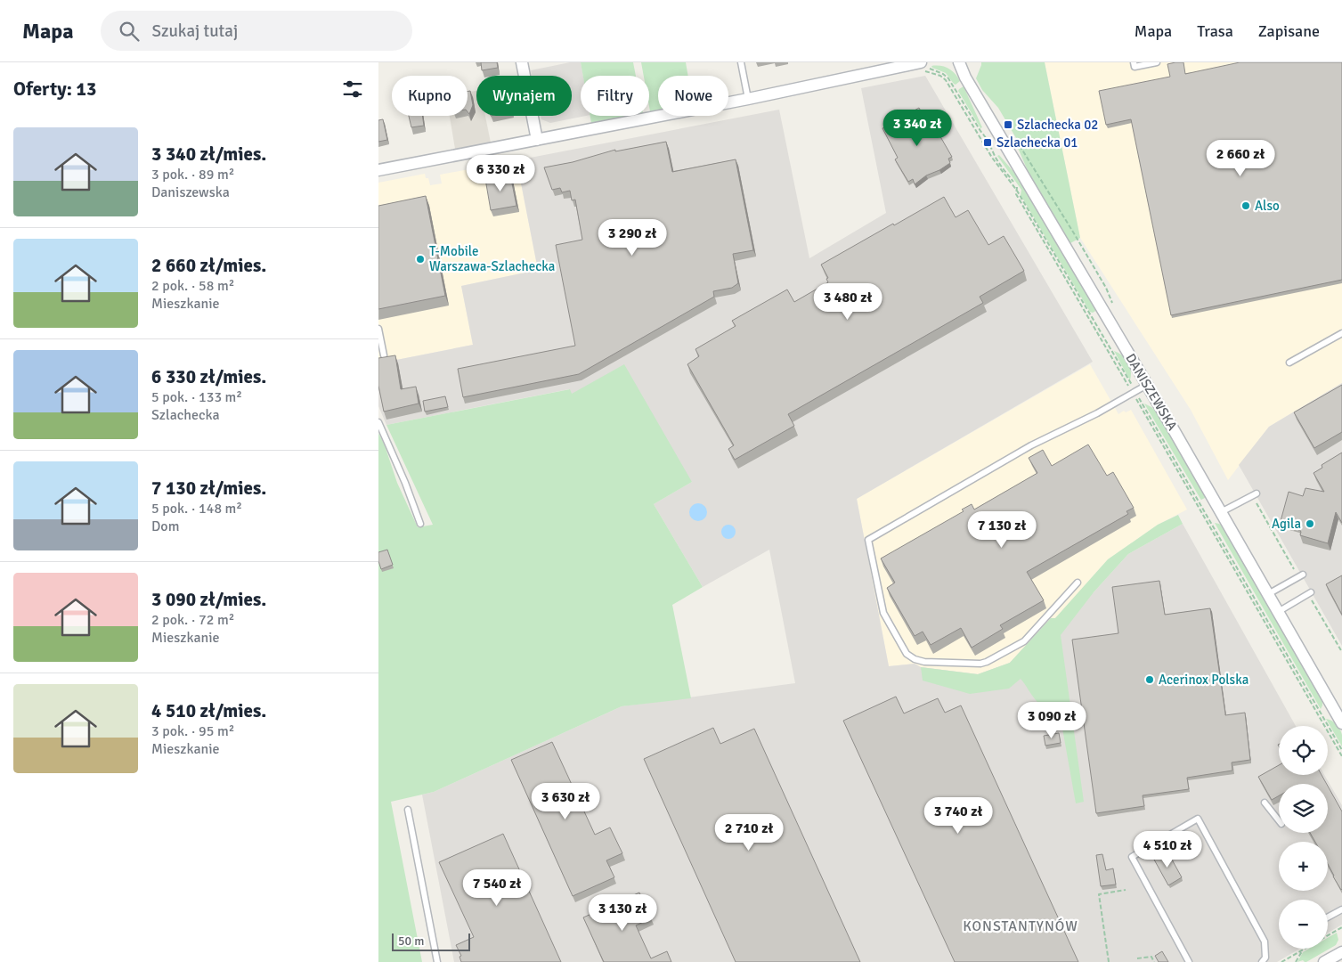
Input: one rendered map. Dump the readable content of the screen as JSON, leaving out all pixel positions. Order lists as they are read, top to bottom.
{
  "streets": {
    "street": ["DANISZEWSKA"]
  },
  "districts": ["KONSTANTYNÓW"],
  "places": {
    "transit": ["Szlachecka 02", "Szlachecka 01"],
    "other": [
      "Also",
      "T-Mobile Warszawa-Szlachecka",
      "Agila",
      "Acerinox Polska"
    ]
  },
  "scale_bar": "50 m",
  "page": {
    "header": "Mapa",
    "search": "Szukaj tutaj",
    "nav": ["Mapa", "Trasa", "Zapisane"],
    "heading": "Oferty: 13",
    "chip": [
      "Kupno",
      "Wynajem",
      "Filtry",
      "Nowe"
    ],
    "price": [
      "3 340 zł",
      "2 660 zł",
      "6 330 zł",
      "3 290 zł",
      "3 480 zł",
      "7 130 zł",
      "3 090 zł",
      "3 630 zł",
      "3 740 zł",
      "2 710 zł",
      "4 510 zł",
      "7 540 zł",
      "3 130 zł"
    ],
    "list": [
      {
        "name": "3 340 zł/mies.",
        "note": "3 pok. · 89 m² · Daniszewska"
      },
      {
        "name": "2 660 zł/mies.",
        "note": "2 pok. · 58 m² · Mieszkanie"
      },
      {
        "name": "6 330 zł/mies.",
        "note": "5 pok. · 133 m² · Szlachecka"
      },
      {
        "name": "7 130 zł/mies.",
        "note": "5 pok. · 148 m² · Dom"
      },
      {
        "name": "3 090 zł/mies.",
        "note": "2 pok. · 72 m² · Mieszkanie"
      },
      {
        "name": "4 510 zł/mies.",
        "note": "3 pok. · 95 m² · Mieszkanie"
      }
    ],
    "map_buttons": ["+", "−"],
    "scale": "50 m"
  }
}
